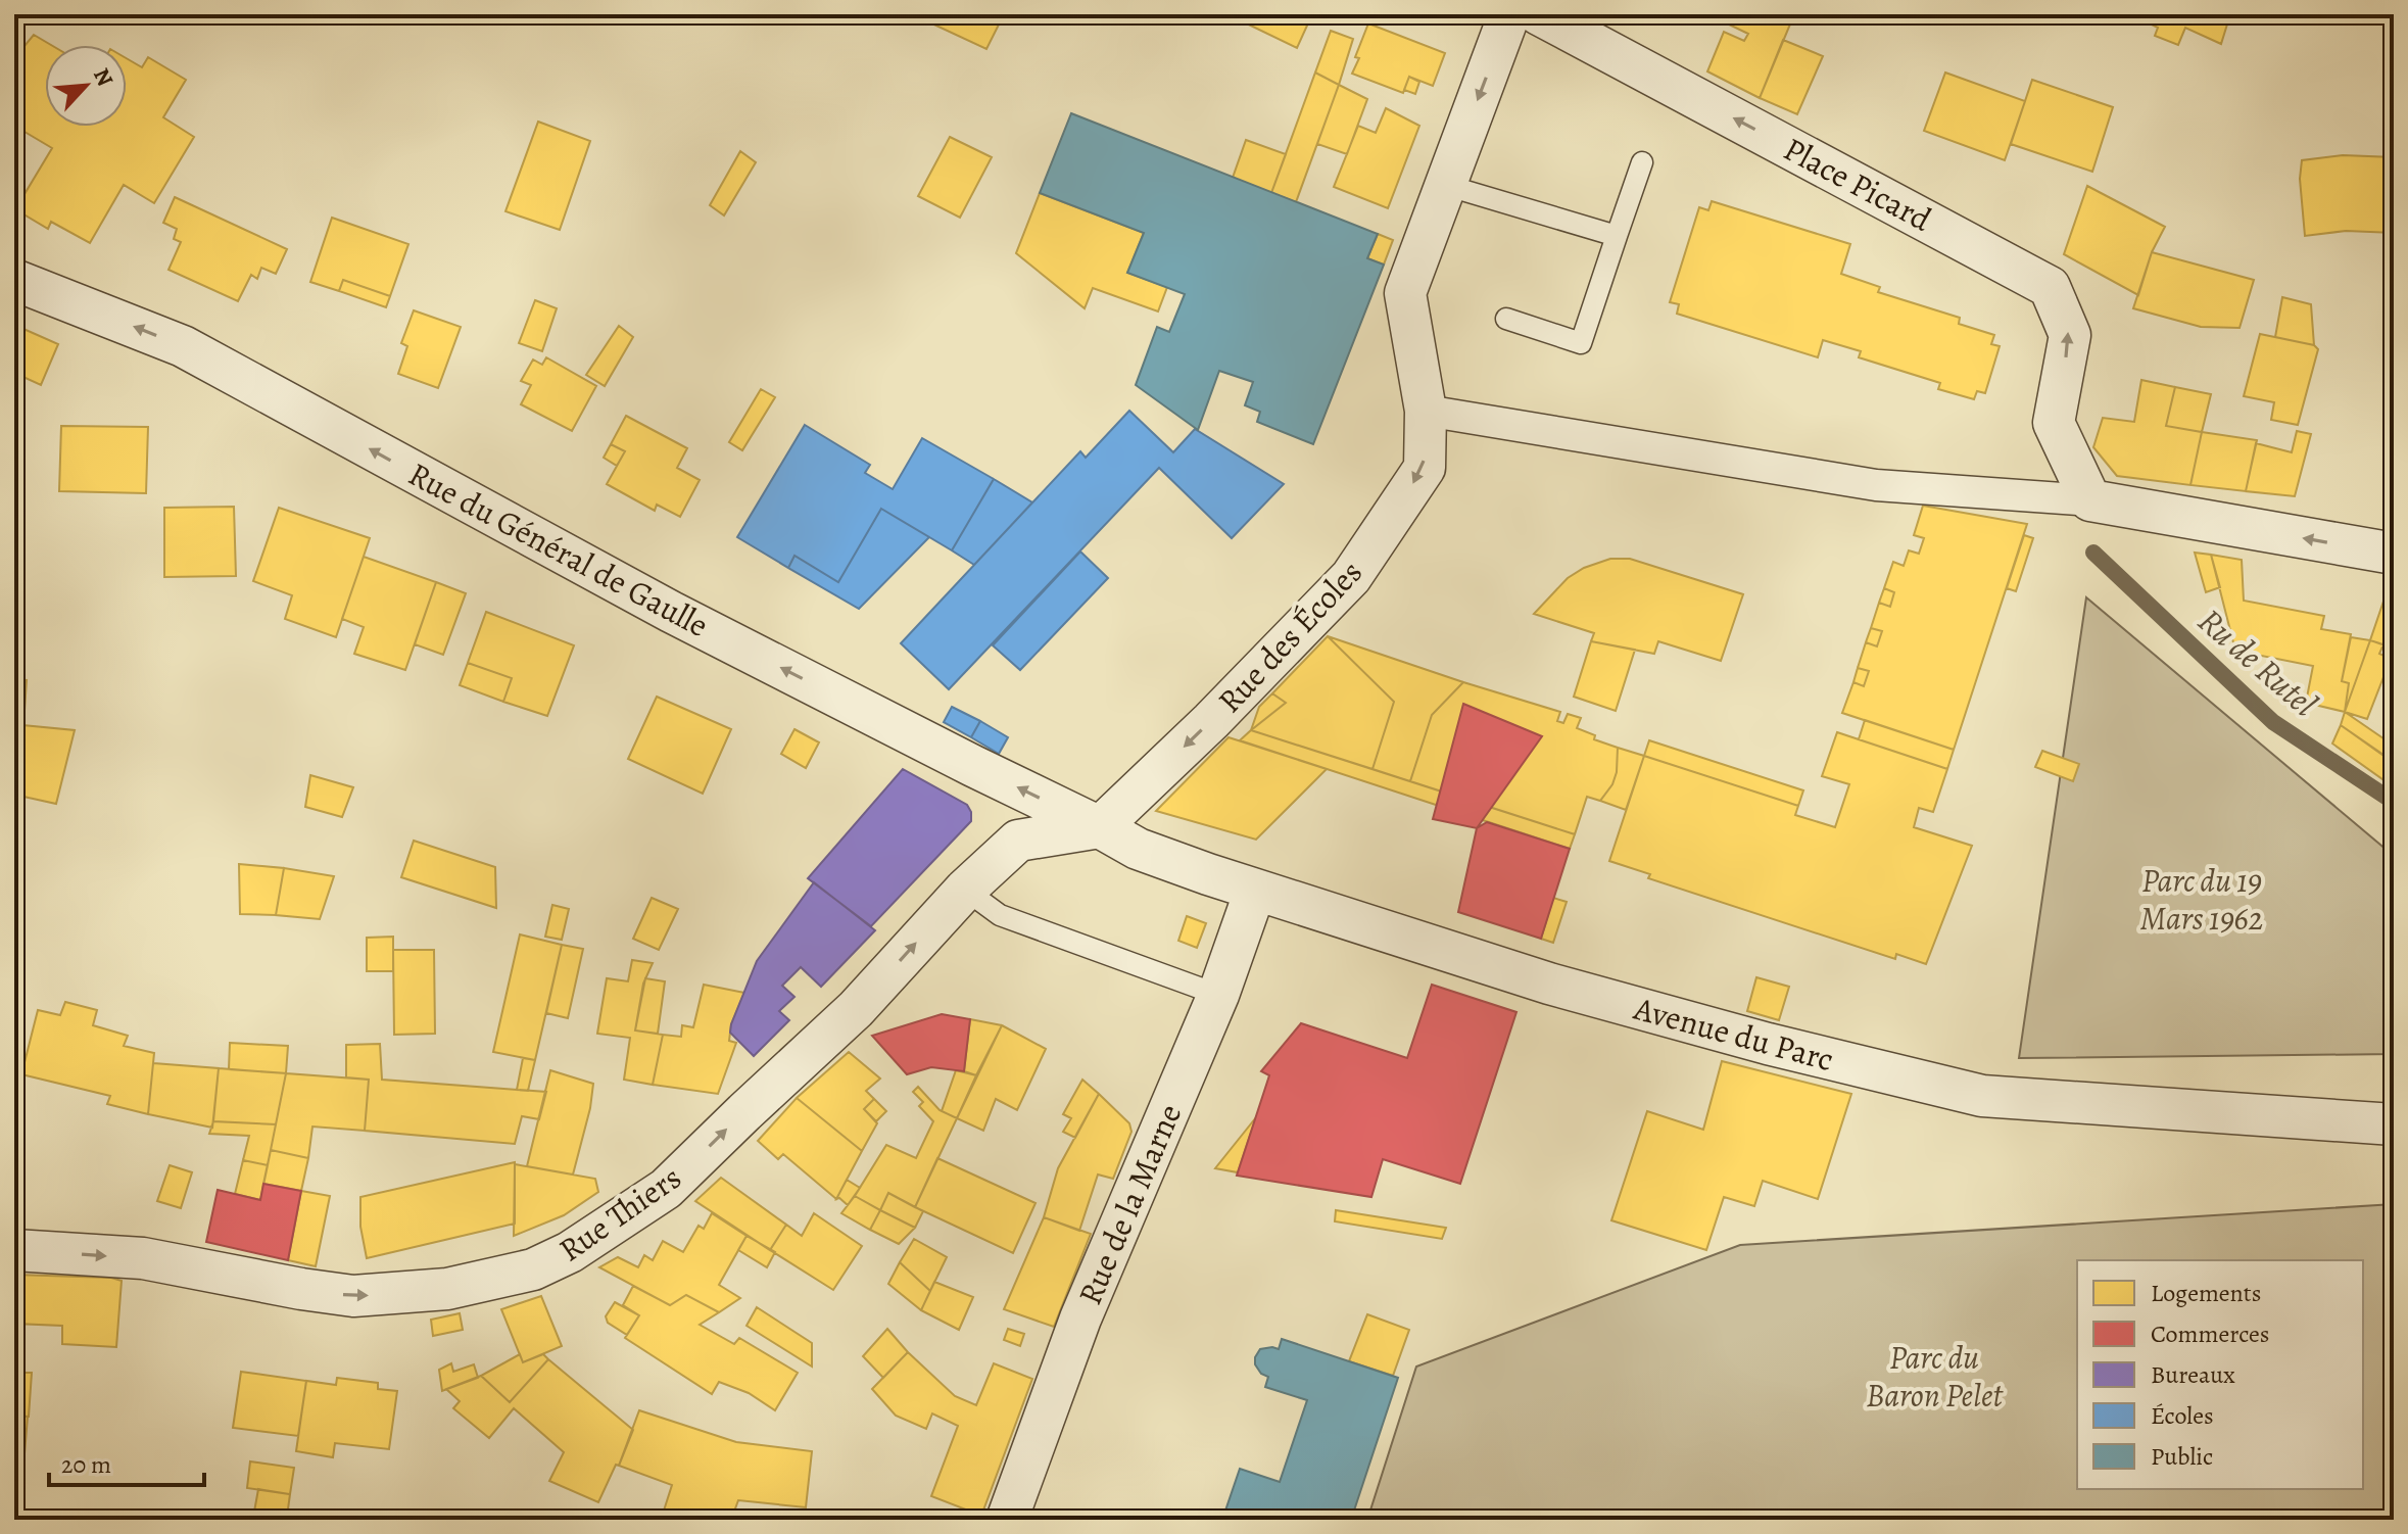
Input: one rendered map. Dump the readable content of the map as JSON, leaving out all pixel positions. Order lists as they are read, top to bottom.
{
  "streets": {
    "street": [
      "Place Picard",
      "Rue du Général de Gaulle",
      "Rue des Écoles",
      "Avenue du Parc",
      "Rue de la Marne",
      "Rue Thiers"
    ]
  },
  "crossings": [
    ["Rue du Général de Gaulle", "Rue des Écoles"],
    ["Rue du Général de Gaulle", "Avenue du Parc"],
    ["Rue du Général de Gaulle", "Rue Thiers"],
    ["Rue des Écoles", "Avenue du Parc"],
    ["Rue des Écoles", "Rue Thiers"],
    ["Avenue du Parc", "Rue de la Marne"],
    ["Avenue du Parc", "Rue Thiers"]
  ],
  "one_way": [
    "Place Picard",
    "Rue du Général de Gaulle",
    "Rue des Écoles",
    "Rue Thiers"
  ],
  "water": ["Ru de Rutel"],
  "parks": ["Parc du 19 Mars 1962", "Parc du Baron Pelet"],
  "legend": [
    "Logements",
    "Commerces",
    "Bureaux",
    "Écoles",
    "Public"
  ],
  "scale_bar": "20 m",
  "north": "top right"
}
